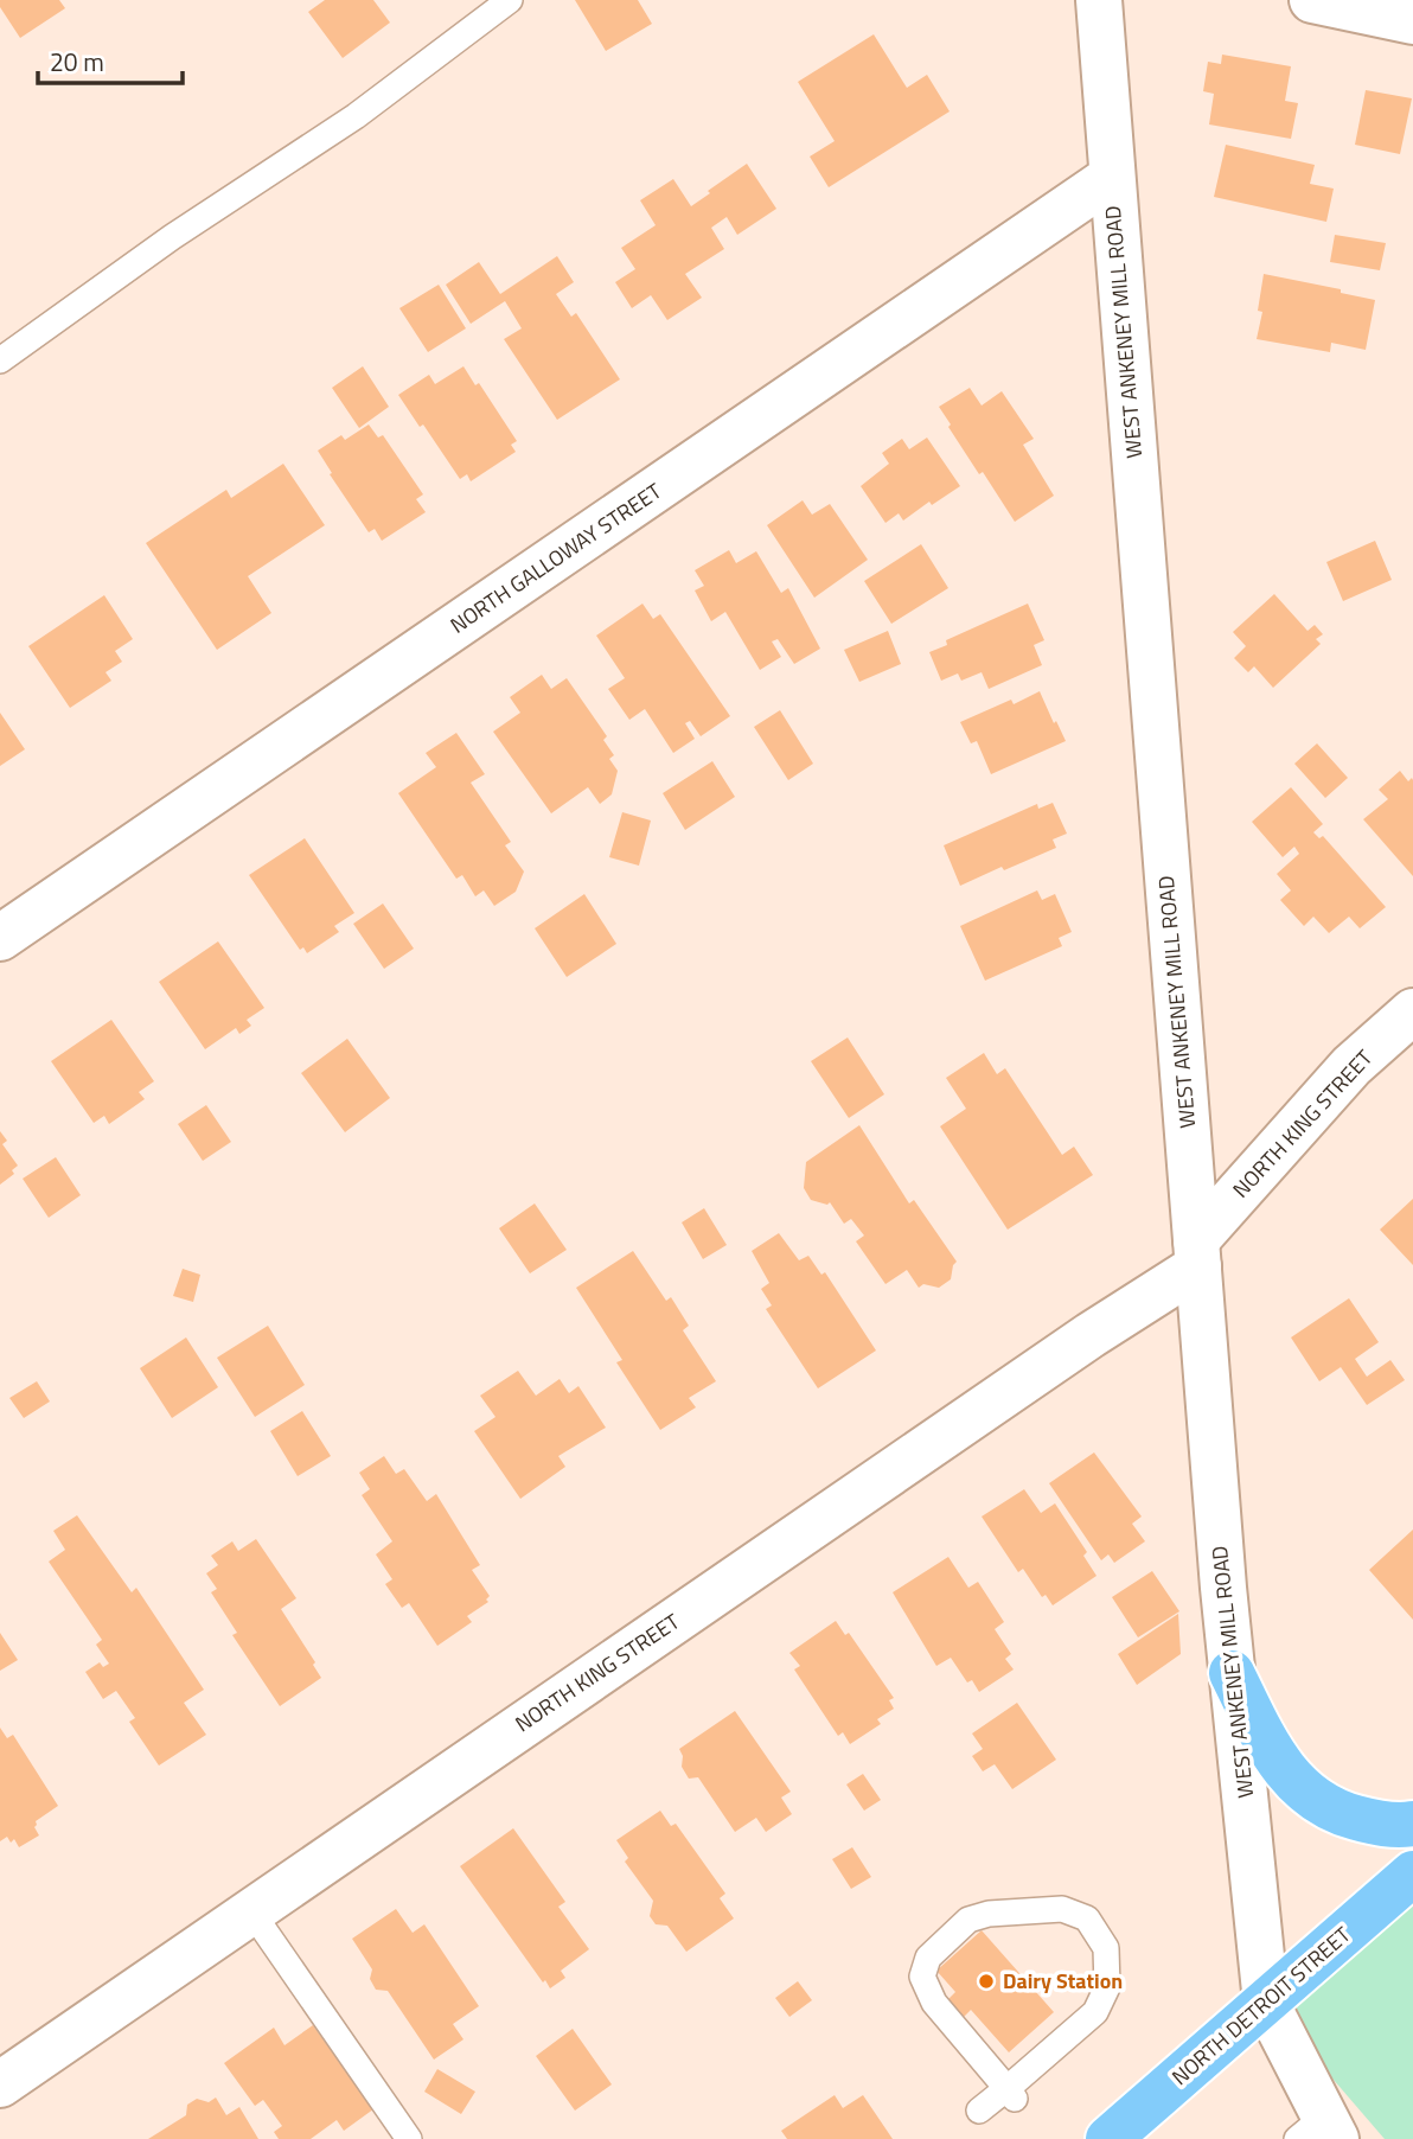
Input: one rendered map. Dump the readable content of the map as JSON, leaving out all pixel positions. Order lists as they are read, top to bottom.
{
  "streets": {
    "highway": ["NORTH DETROIT STREET"],
    "street": ["WEST ANKENEY MILL ROAD", "NORTH GALLOWAY STREET", "NORTH KING STREET"]
  },
  "crossings": [
    ["WEST ANKENEY MILL ROAD", "NORTH GALLOWAY STREET"],
    ["WEST ANKENEY MILL ROAD", "NORTH KING STREET"],
    ["WEST ANKENEY MILL ROAD", "NORTH DETROIT STREET"]
  ],
  "places": ["Dairy Station"],
  "scale_bar": "20 m"
}
